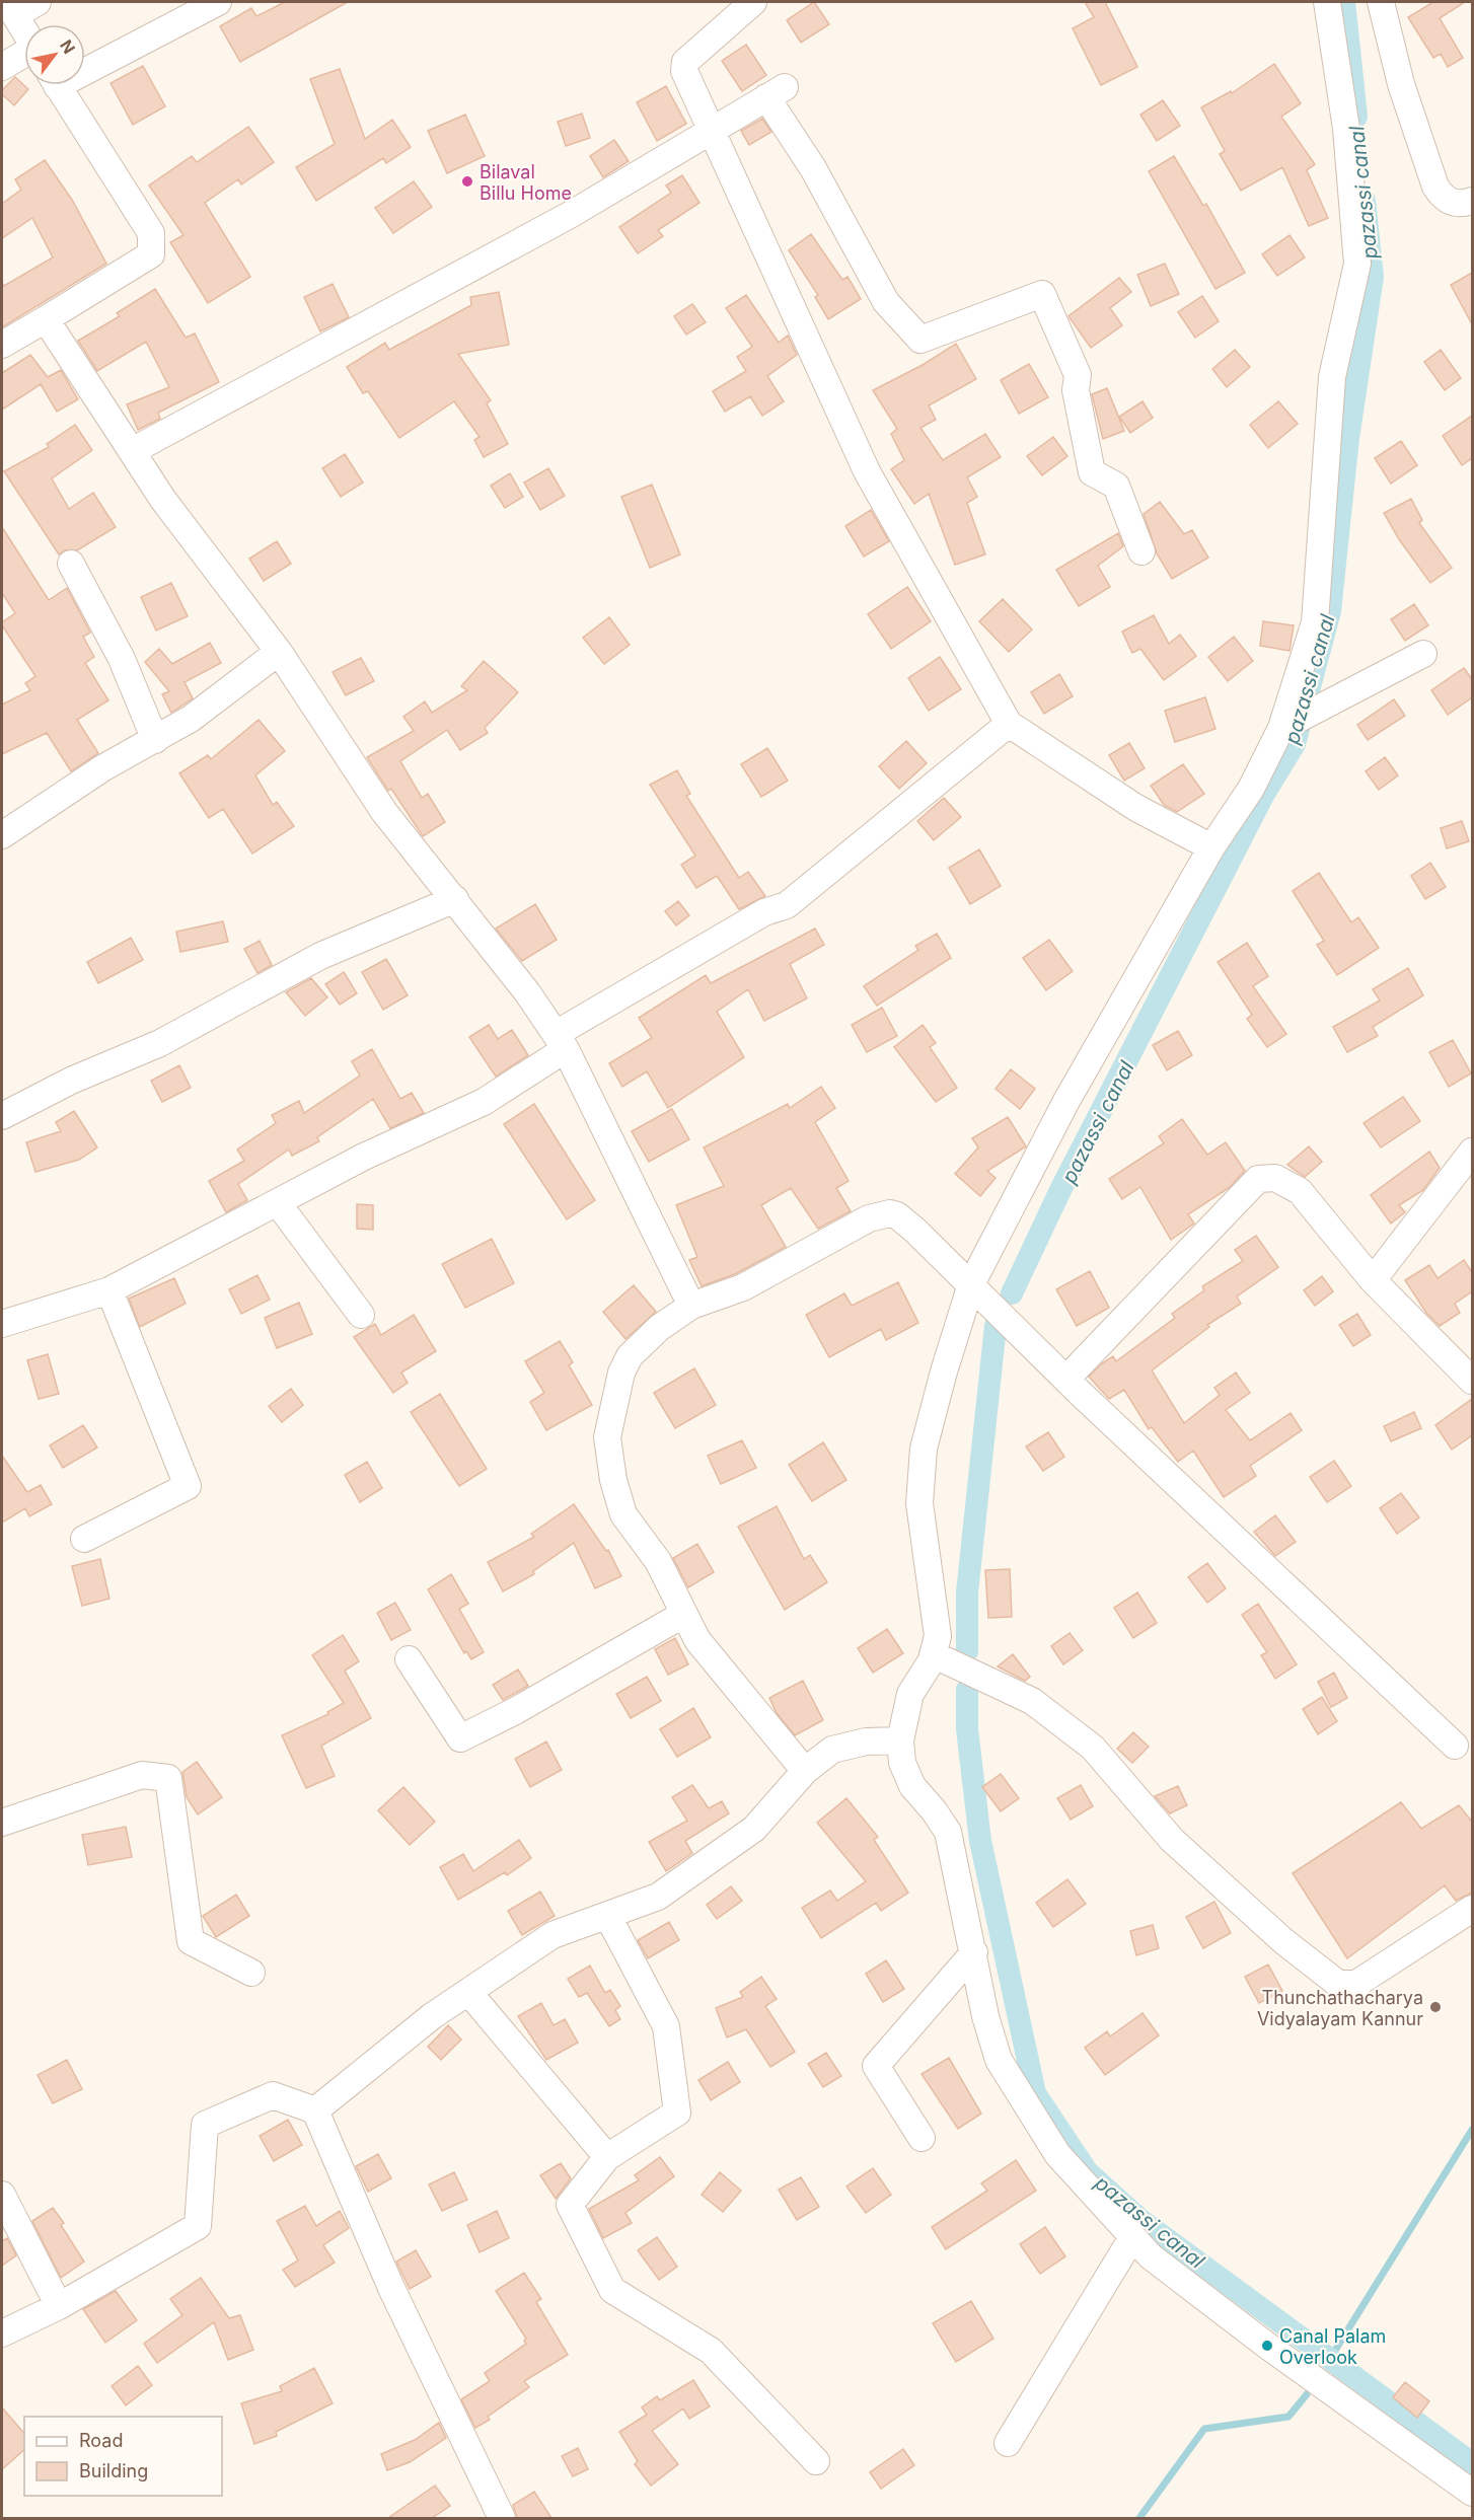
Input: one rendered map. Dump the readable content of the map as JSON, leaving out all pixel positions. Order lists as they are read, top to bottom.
{
  "water": ["pazassi canal"],
  "places": ["Bilaval Billu Home", "Thunchathacharya Vidyalayam Kannur", "Canal Palam Overlook"],
  "legend": ["Road", "Building"],
  "north": "top right"
}
